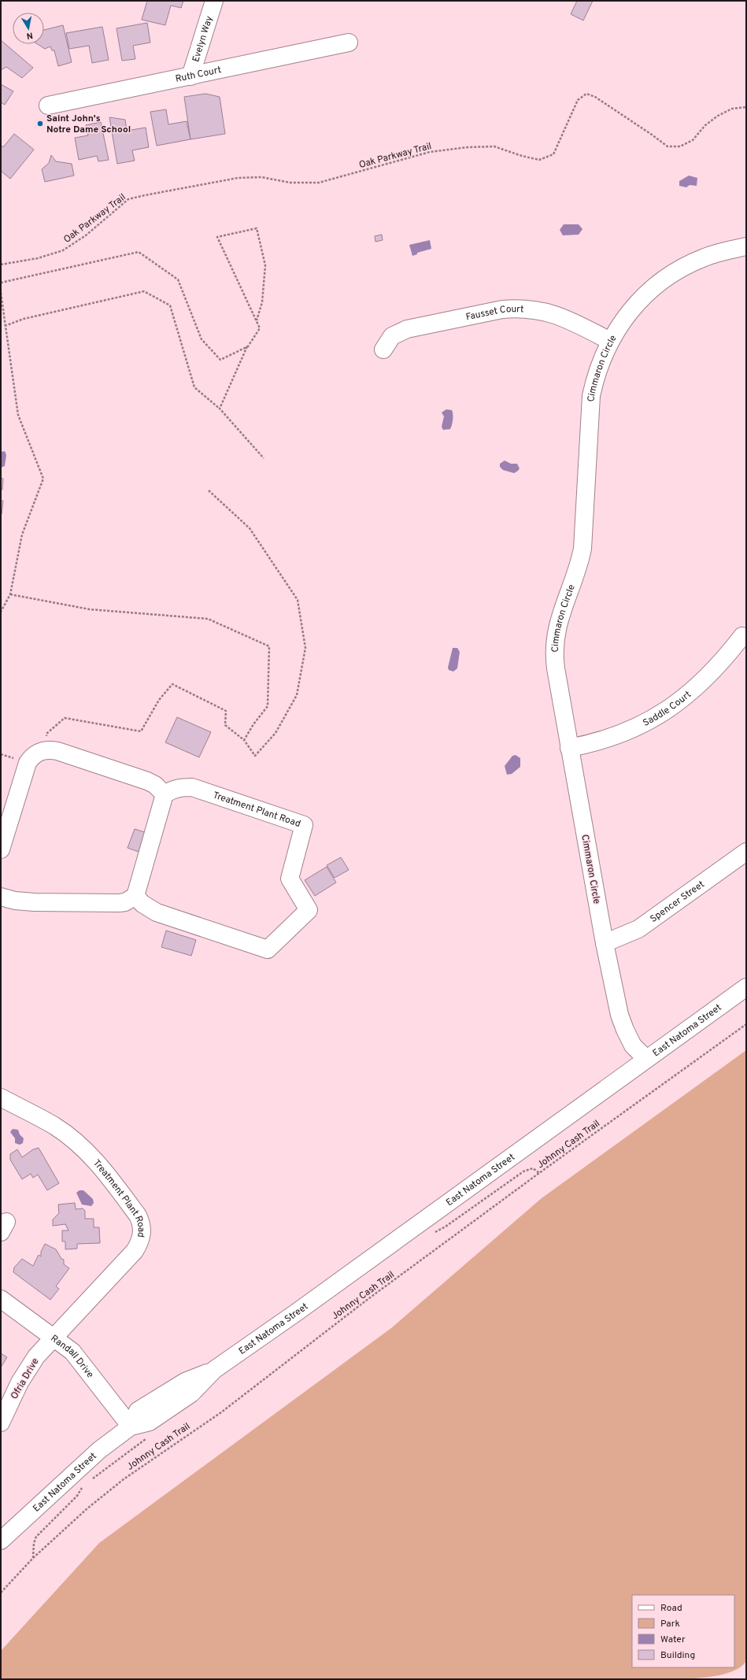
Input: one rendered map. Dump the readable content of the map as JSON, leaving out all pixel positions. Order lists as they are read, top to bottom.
{
  "streets": {
    "street": [
      "Evelyn Way",
      "Ruth Court",
      "Fausset Court",
      "Cimmaron Circle",
      "Saddle Court",
      "Treatment Plant Road",
      "Spencer Street",
      "East Natoma Street",
      "Randall Drive",
      "Ofria Drive"
    ],
    "path": ["Oak Parkway Trail", "Johnny Cash Trail"]
  },
  "crossings": [
    ["Evelyn Way", "Ruth Court"],
    ["Fausset Court", "Cimmaron Circle"],
    ["Cimmaron Circle", "Saddle Court"],
    ["Cimmaron Circle", "Spencer Street"],
    ["Cimmaron Circle", "East Natoma Street"],
    ["Treatment Plant Road", "Randall Drive"],
    ["Treatment Plant Road", "Ofria Drive"],
    ["East Natoma Street", "Randall Drive"],
    ["Randall Drive", "Ofria Drive"]
  ],
  "places": ["Saint John's Notre Dame School"],
  "legend": [
    "Road",
    "Park",
    "Water",
    "Building"
  ],
  "north": "bottom"
}
